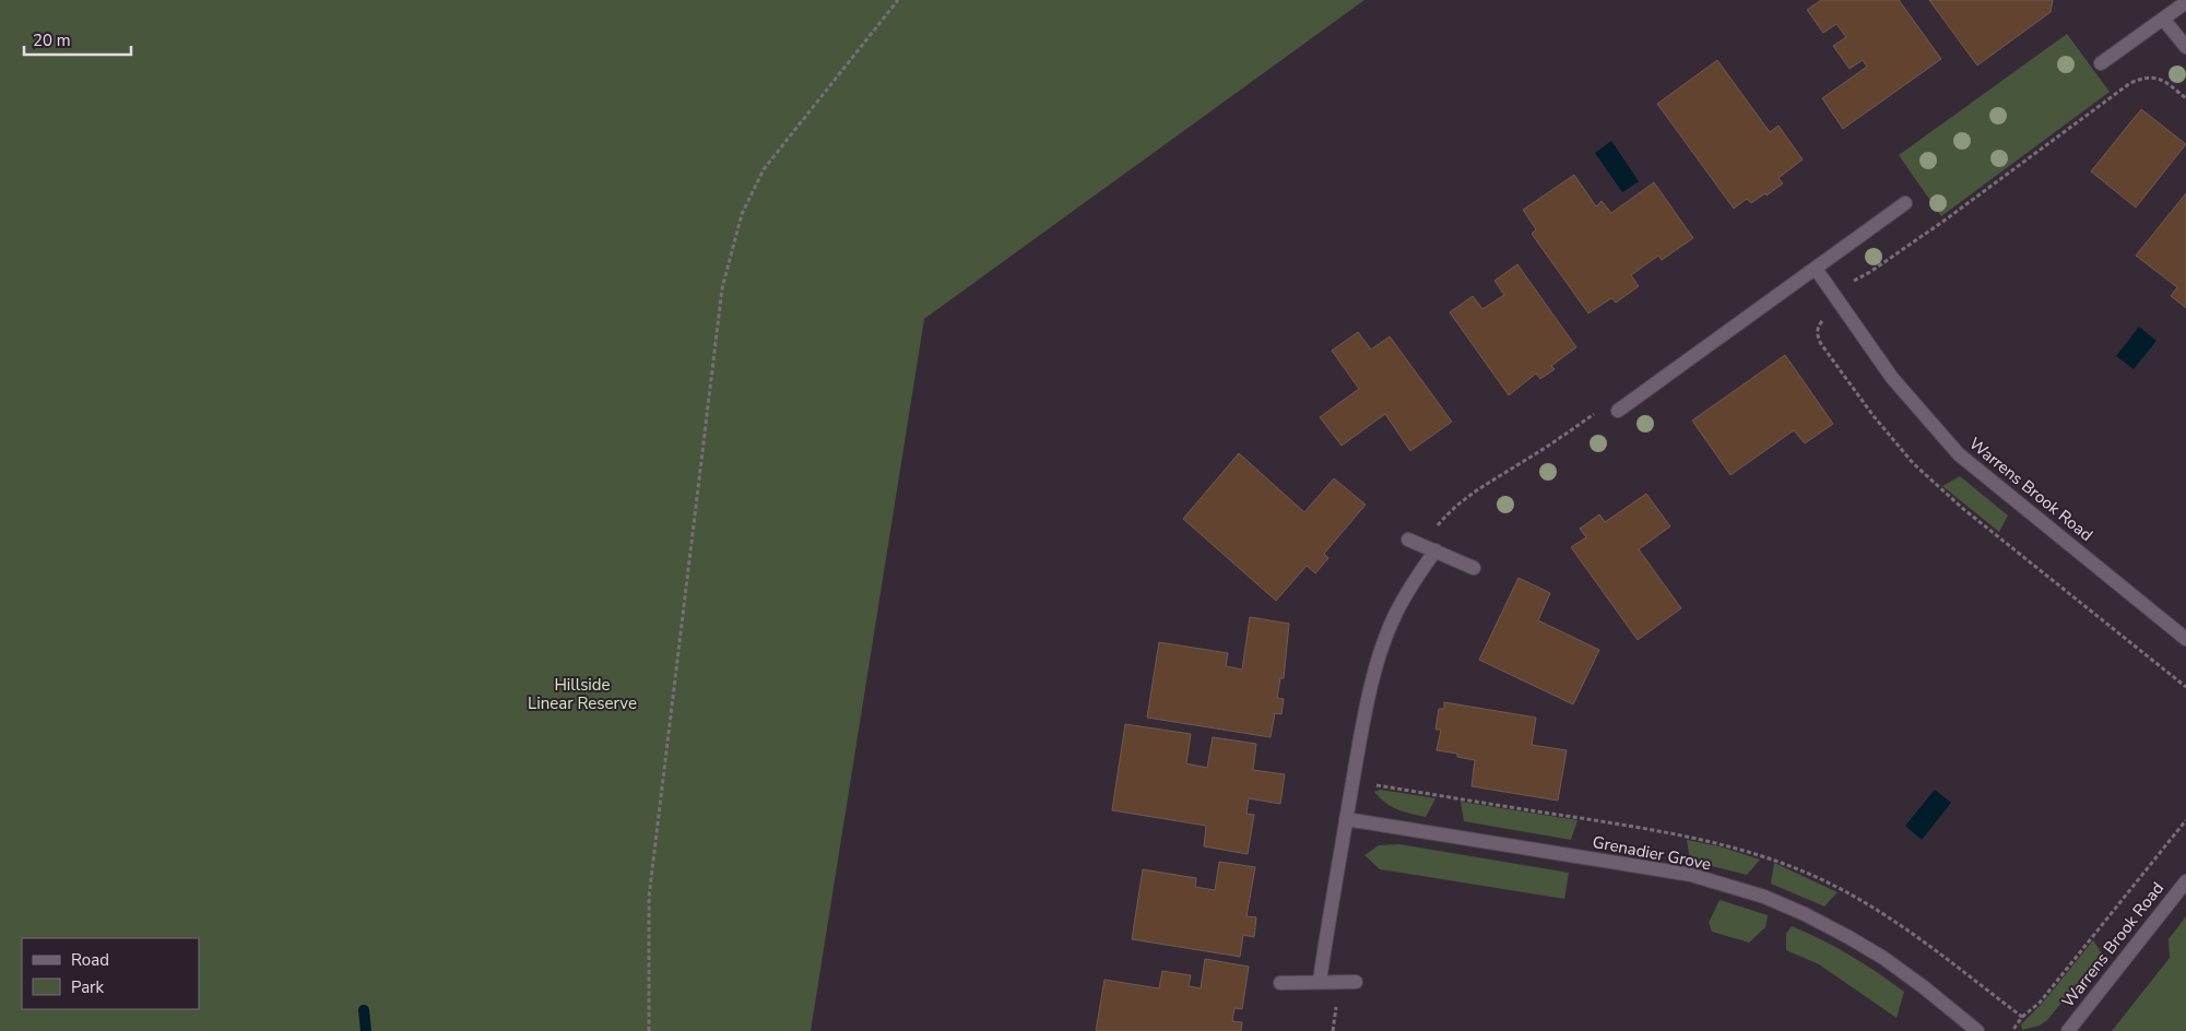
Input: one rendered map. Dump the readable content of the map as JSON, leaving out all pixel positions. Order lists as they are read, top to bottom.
{
  "streets": {
    "street": ["Warrens Brook Road", "Grenadier Grove"]
  },
  "parks": ["Hillside Linear Reserve"],
  "legend": ["Road", "Park"],
  "scale_bar": "20 m"
}
